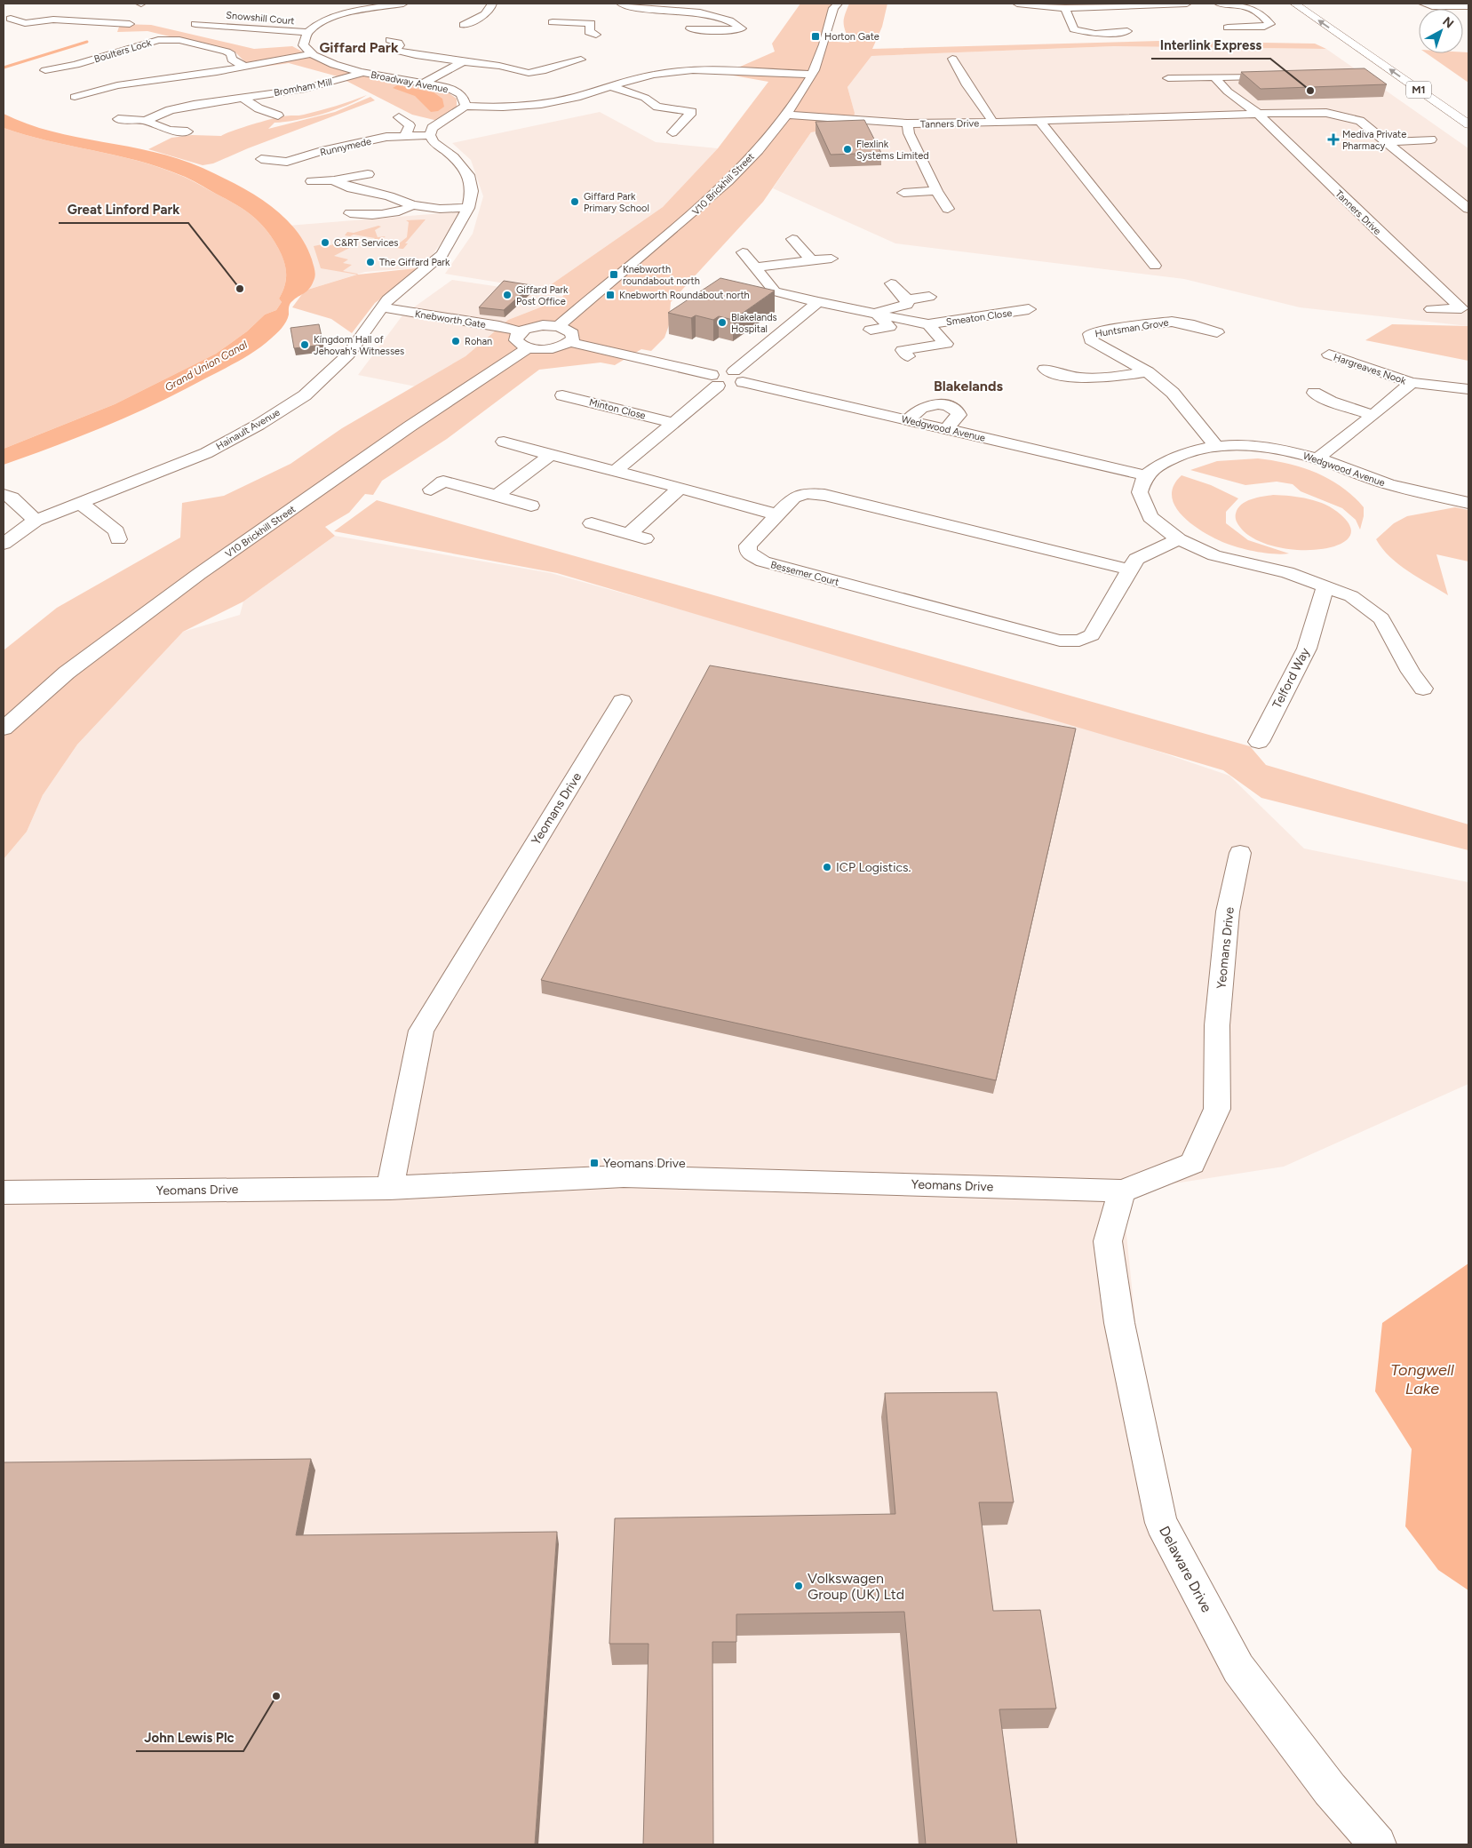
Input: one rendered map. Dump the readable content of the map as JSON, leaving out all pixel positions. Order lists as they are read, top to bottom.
{
  "streets": {
    "highway": ["M1"],
    "street": [
      "Snowshill Court",
      "Boulters Lock",
      "Broadway Avenue",
      "Bromham Mill",
      "Tanners Drive",
      "Runnymede",
      "V10 Brickhill Street",
      "Smeaton Close",
      "Knebworth Gate",
      "Huntsman Grove",
      "Hargreaves Nook",
      "Minton Close",
      "Wedgwood Avenue",
      "Hainault Avenue",
      "Bessemer Court",
      "Telford Way",
      "Yeomans Drive",
      "Delaware Drive"
    ]
  },
  "crossings": [
    ["Broadway Avenue", "Bromham Mill"],
    ["Tanners Drive", "V10 Brickhill Street"],
    ["Knebworth Gate", "Hainault Avenue"],
    ["Huntsman Grove", "Wedgwood Avenue"],
    ["Hargreaves Nook", "Wedgwood Avenue"],
    ["Yeomans Drive", "Delaware Drive"]
  ],
  "districts": ["Giffard Park", "Blakelands"],
  "water": ["Grand Union Canal", "Tongwell Lake"],
  "places": {
    "transit": [
      "Horton Gate",
      "Knebworth roundabout north",
      "Knebworth Roundabout north",
      "Yeomans Drive"
    ],
    "other": [
      "Interlink Express",
      "Flexlink Systems Limited",
      "Giffard Park Primary School",
      "C&RT Services",
      "The Giffard Park",
      "Great Linford Park",
      "Giffard Park Post Office",
      "Blakelands Hospital",
      "Rohan",
      "Kingdom Hall of Jehovah's Witnesses",
      "ICP Logistics.",
      "Volkswagen Group (UK) Ltd",
      "John Lewis Plc"
    ],
    "health": ["Mediva Private Pharmacy"]
  },
  "north": "top right"
}
